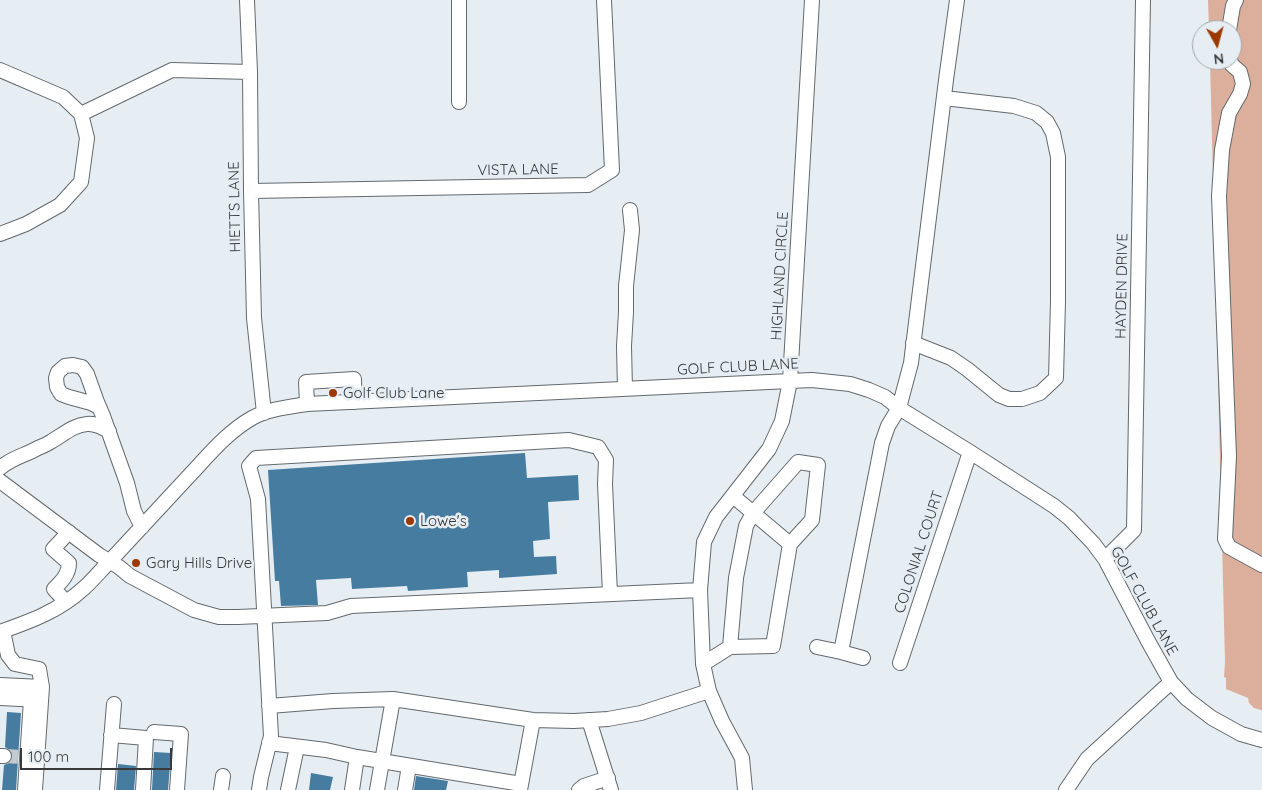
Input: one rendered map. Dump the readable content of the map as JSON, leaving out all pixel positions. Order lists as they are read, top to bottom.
{
  "streets": {
    "street": [
      "VISTA LANE",
      "HIETTS LANE",
      "HIGHLAND CIRCLE",
      "HAYDEN DRIVE",
      "GOLF CLUB LANE",
      "COLONIAL COURT"
    ]
  },
  "crossings": [
    ["VISTA LANE", "HIETTS LANE"],
    ["HIETTS LANE", "GOLF CLUB LANE"],
    ["HIGHLAND CIRCLE", "GOLF CLUB LANE"],
    ["HAYDEN DRIVE", "GOLF CLUB LANE"],
    ["GOLF CLUB LANE", "COLONIAL COURT"]
  ],
  "places": ["Golf Club Lane", "Lowe's", "Gary Hills Drive"],
  "scale_bar": "100 m",
  "north": "bottom"
}
